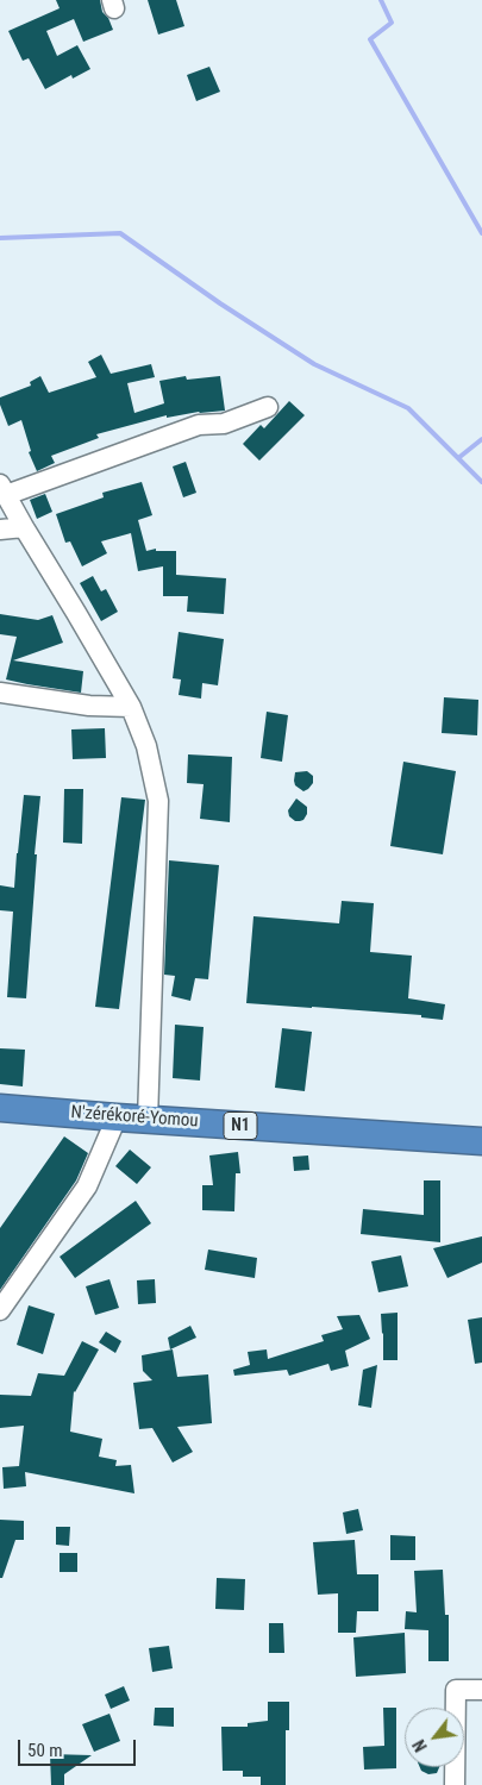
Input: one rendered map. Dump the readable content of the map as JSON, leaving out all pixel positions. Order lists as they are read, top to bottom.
{
  "streets": {
    "highway": ["N'zérékoré-Yomou", "N1"]
  },
  "scale_bar": "50 m",
  "north": "bottom left"
}
